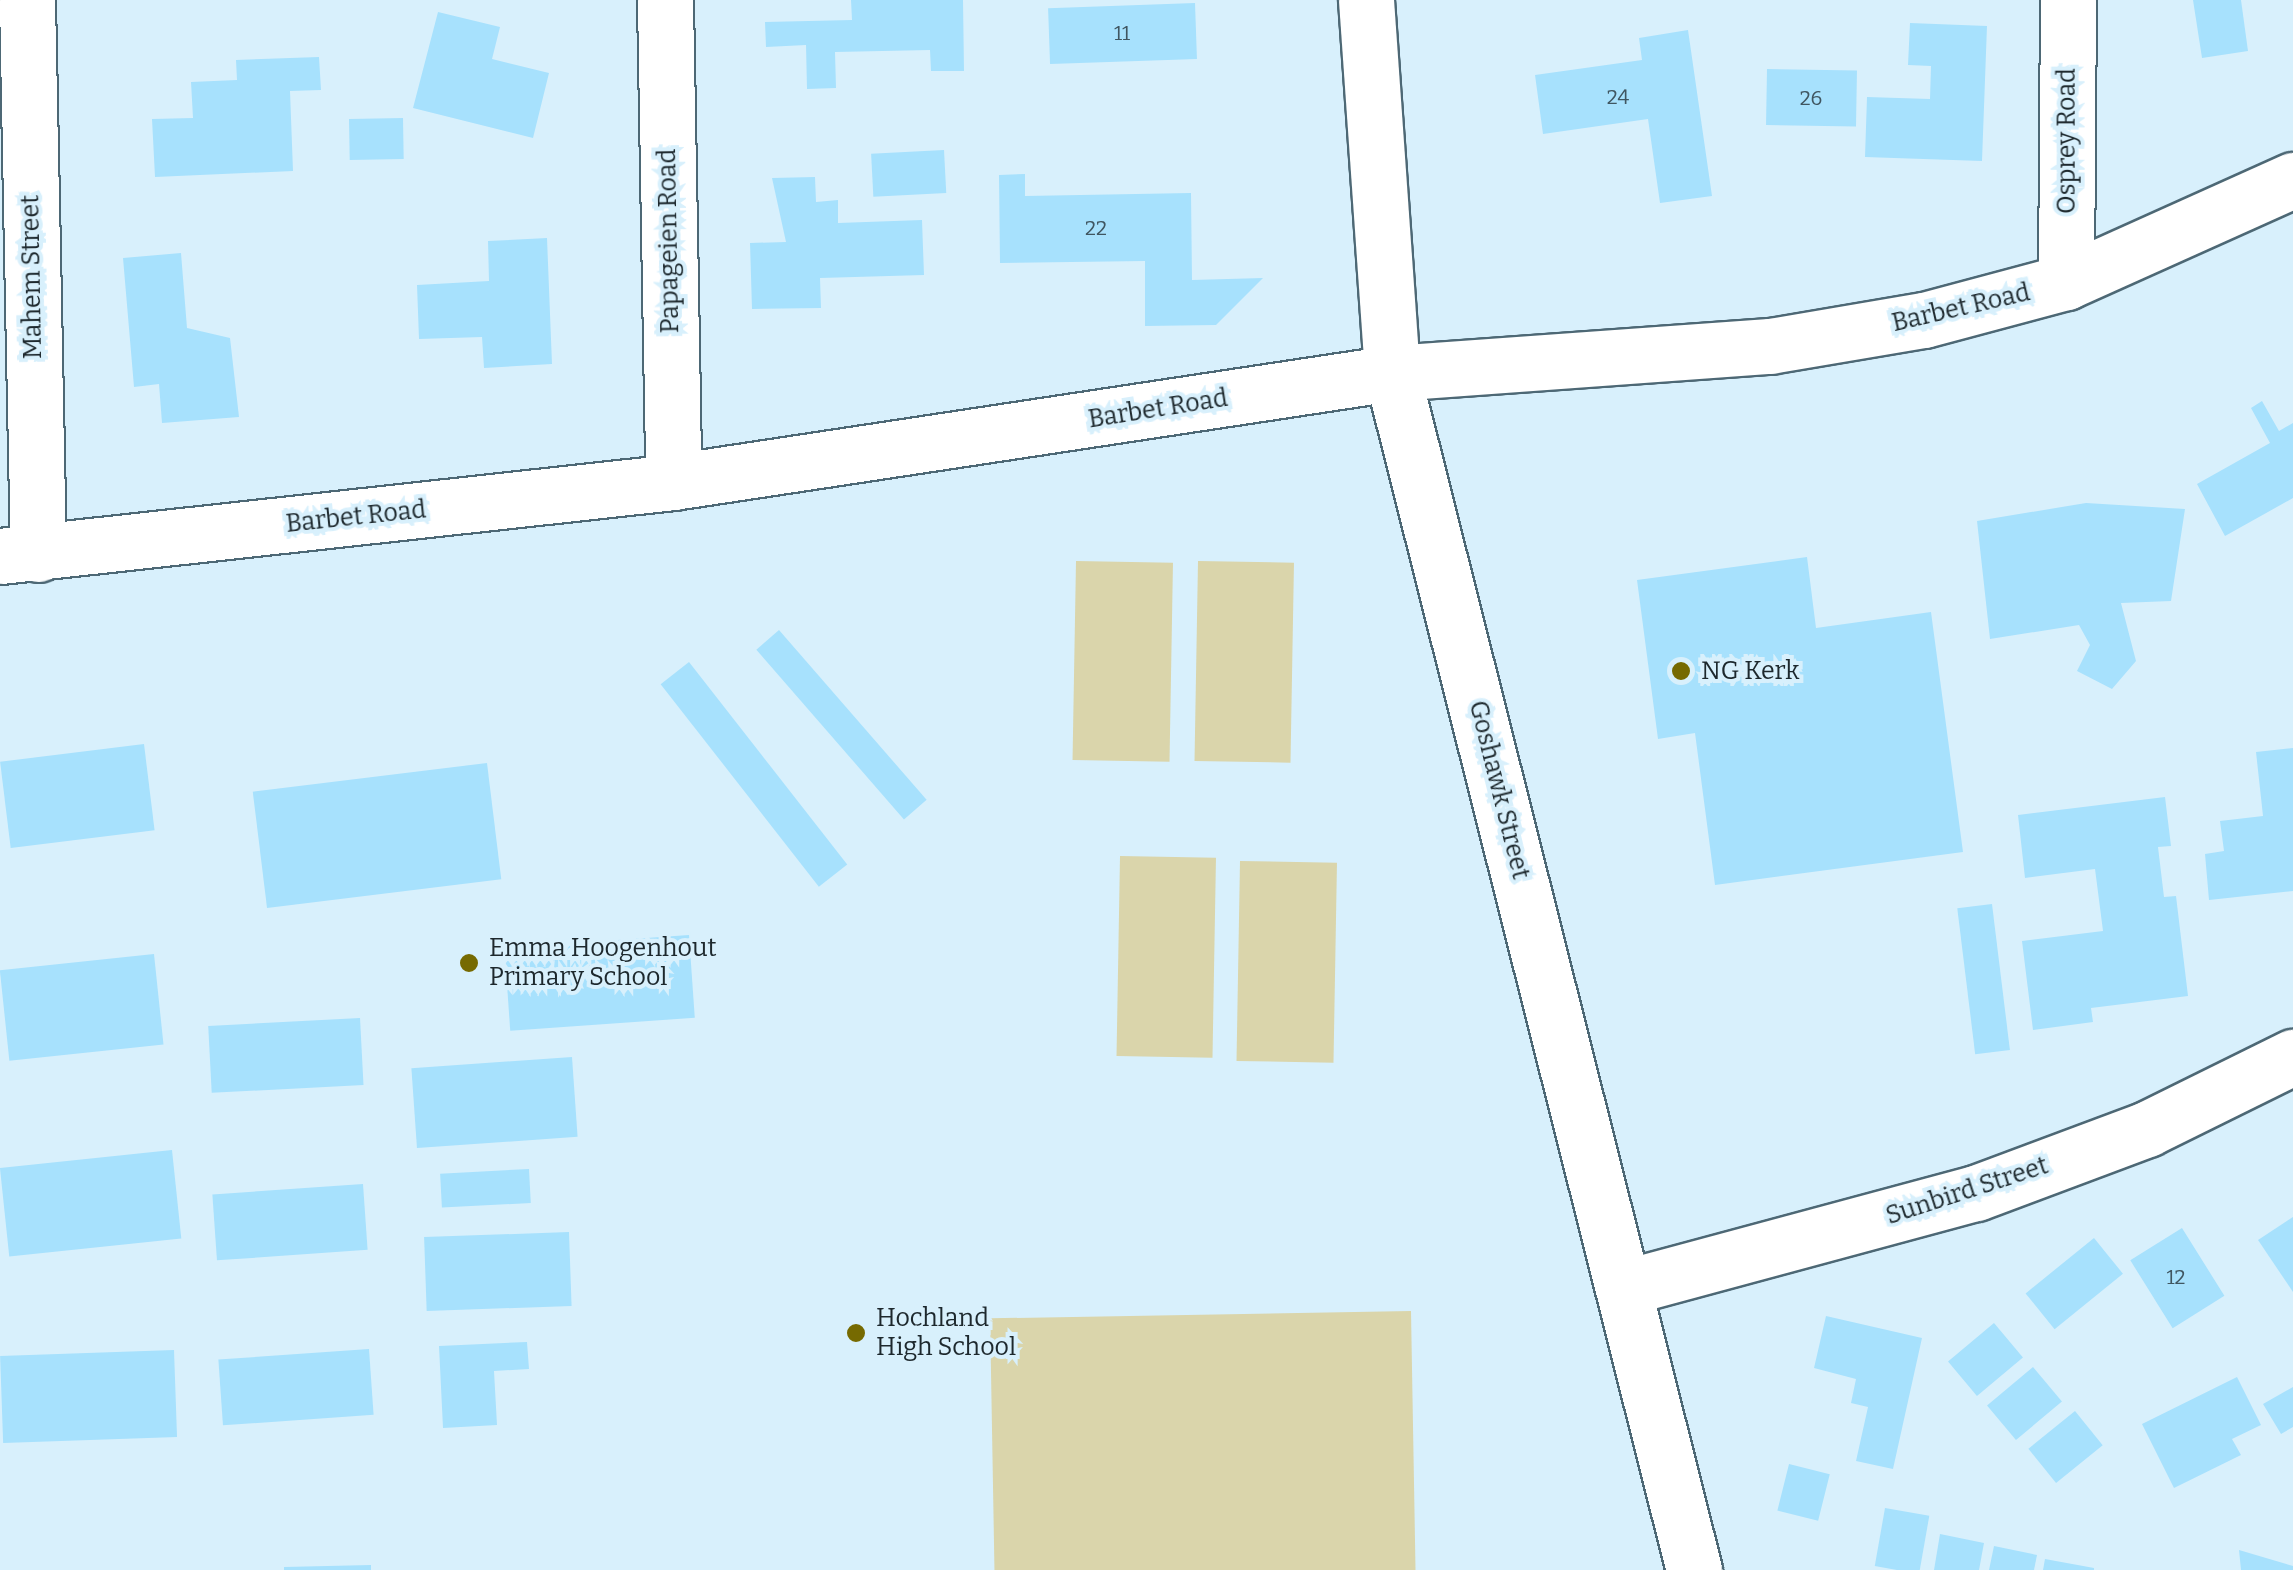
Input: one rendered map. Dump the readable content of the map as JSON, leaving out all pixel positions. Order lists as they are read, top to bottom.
{
  "streets": {
    "street": [
      "Osprey Road",
      "Papageien Road",
      "Mahem Street",
      "Barbet Road",
      "Goshawk Street",
      "Sunbird Street"
    ]
  },
  "crossings": [
    ["Osprey Road", "Barbet Road"],
    ["Papageien Road", "Barbet Road"],
    ["Mahem Street", "Barbet Road"],
    ["Barbet Road", "Goshawk Street"],
    ["Goshawk Street", "Sunbird Street"]
  ],
  "places": ["NG Kerk", "Emma Hoogenhout Primary School", "Hochland High School"],
  "house_numbers": [
    "11",
    "24",
    "26",
    "22",
    "12"
  ]
}
